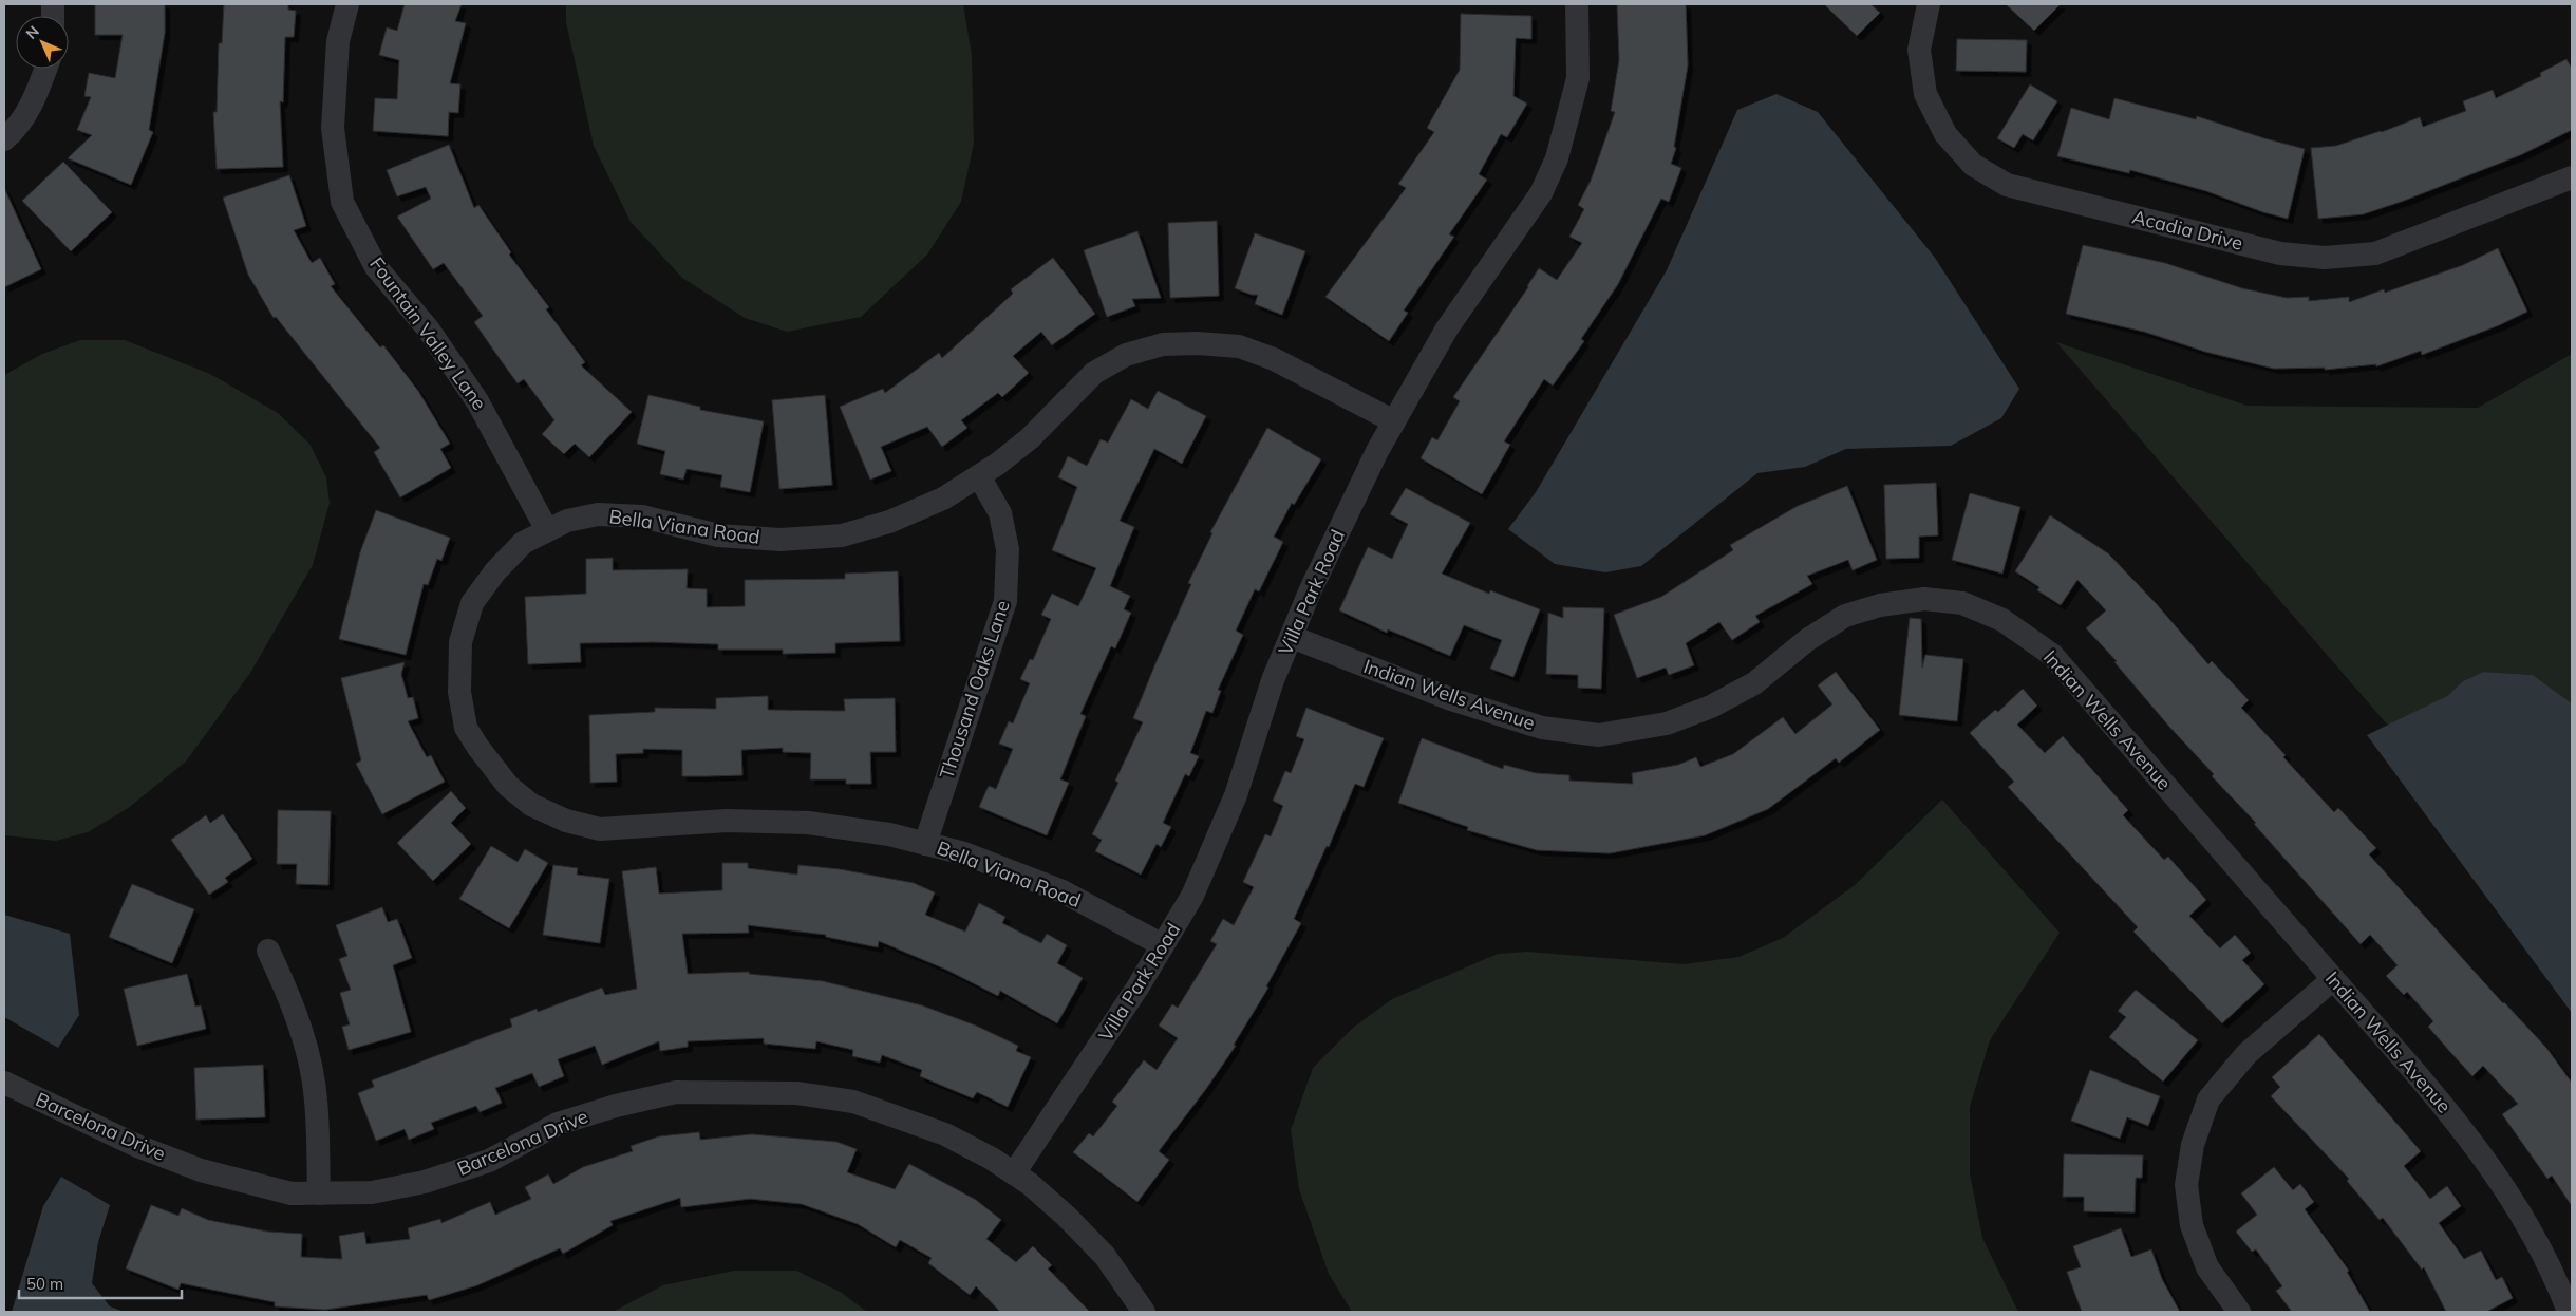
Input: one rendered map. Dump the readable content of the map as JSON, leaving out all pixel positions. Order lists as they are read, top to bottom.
{
  "streets": {
    "street": [
      "Acadia Drive",
      "Fountain Valley Lane",
      "Bella Viana Road",
      "Villa Park Road",
      "Thousand Oaks Lane",
      "Indian Wells Avenue",
      "Barcelona Drive"
    ]
  },
  "crossings": [
    ["Fountain Valley Lane", "Bella Viana Road"],
    ["Bella Viana Road", "Villa Park Road"],
    ["Bella Viana Road", "Thousand Oaks Lane"],
    ["Villa Park Road", "Indian Wells Avenue"],
    ["Villa Park Road", "Barcelona Drive"]
  ],
  "scale_bar": "50 m",
  "north": "top left"
}
